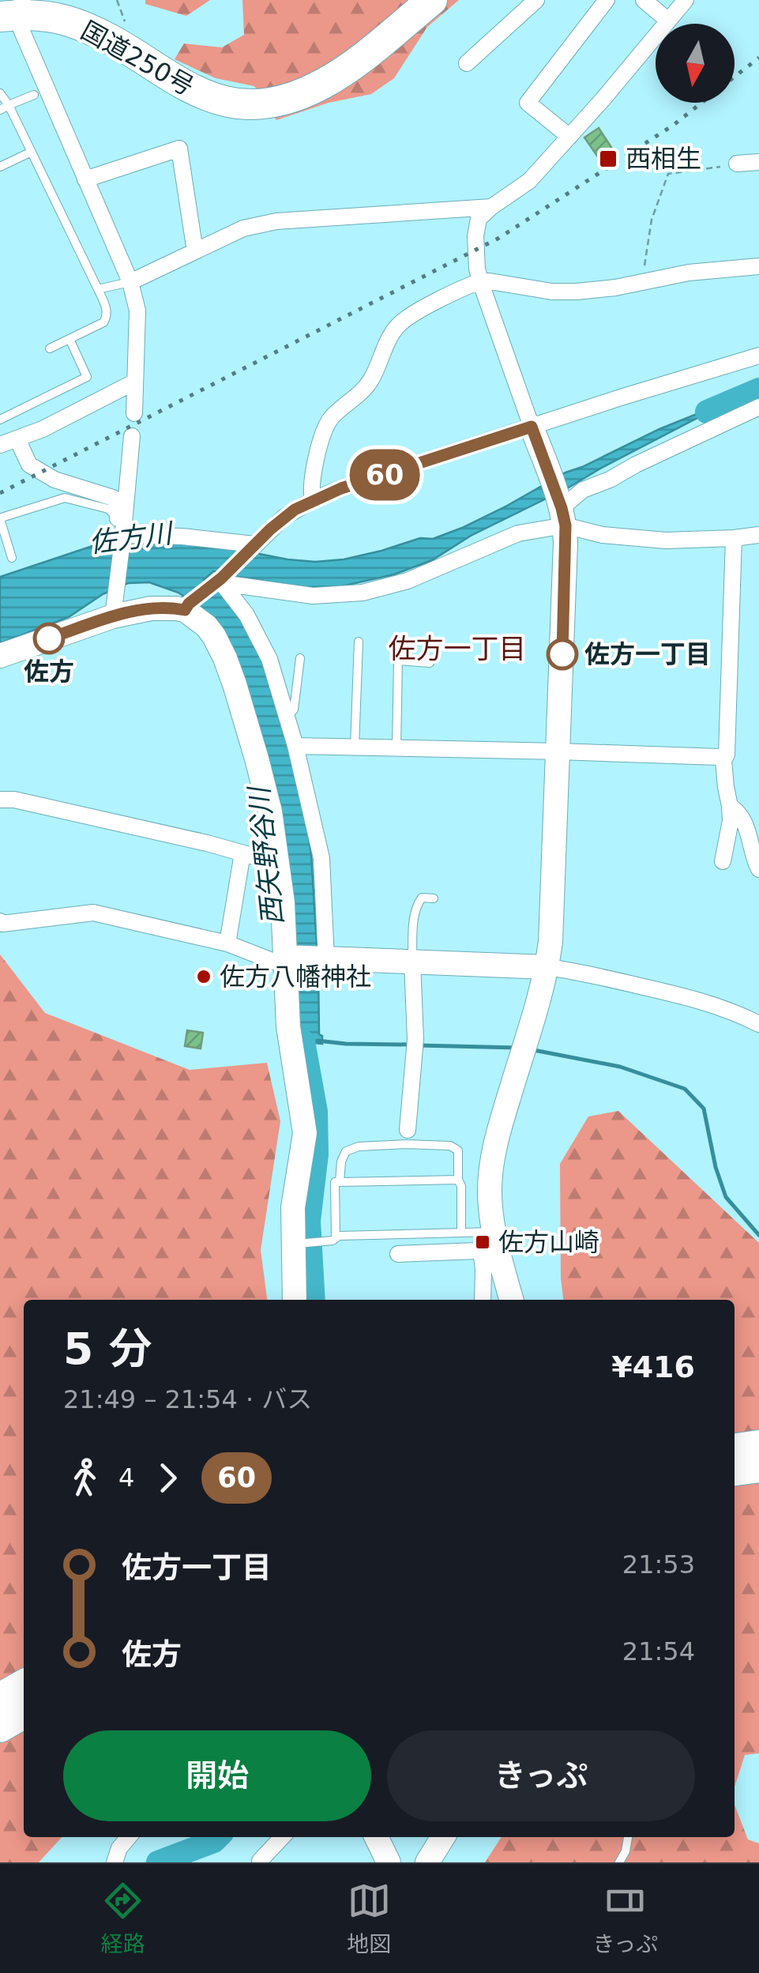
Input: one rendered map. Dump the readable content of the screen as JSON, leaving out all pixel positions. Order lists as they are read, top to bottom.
{
  "streets": {
    "highway": ["国道250号"]
  },
  "districts": ["佐方一丁目"],
  "water": ["佐方川", "西矢野谷川"],
  "places": {
    "transit": ["西相生", "佐方山崎"],
    "other": ["佐方", "佐方一丁目", "佐方八幡神社"]
  },
  "lines": ["bus line 60"],
  "north": "bottom",
  "page": {
    "on_map": "60",
    "heading": ["5 分", "21:49 – 21:54 · バス", "¥416"],
    "legs": ["4", "60"],
    "list": [
      {
        "name": "佐方一丁目",
        "value": "21:53"
      },
      {
        "name": "佐方",
        "value": "21:54"
      }
    ],
    "buttons": ["開始", "きっぷ"],
    "tabs": ["経路", "地図", "きっぷ"]
  }
}
